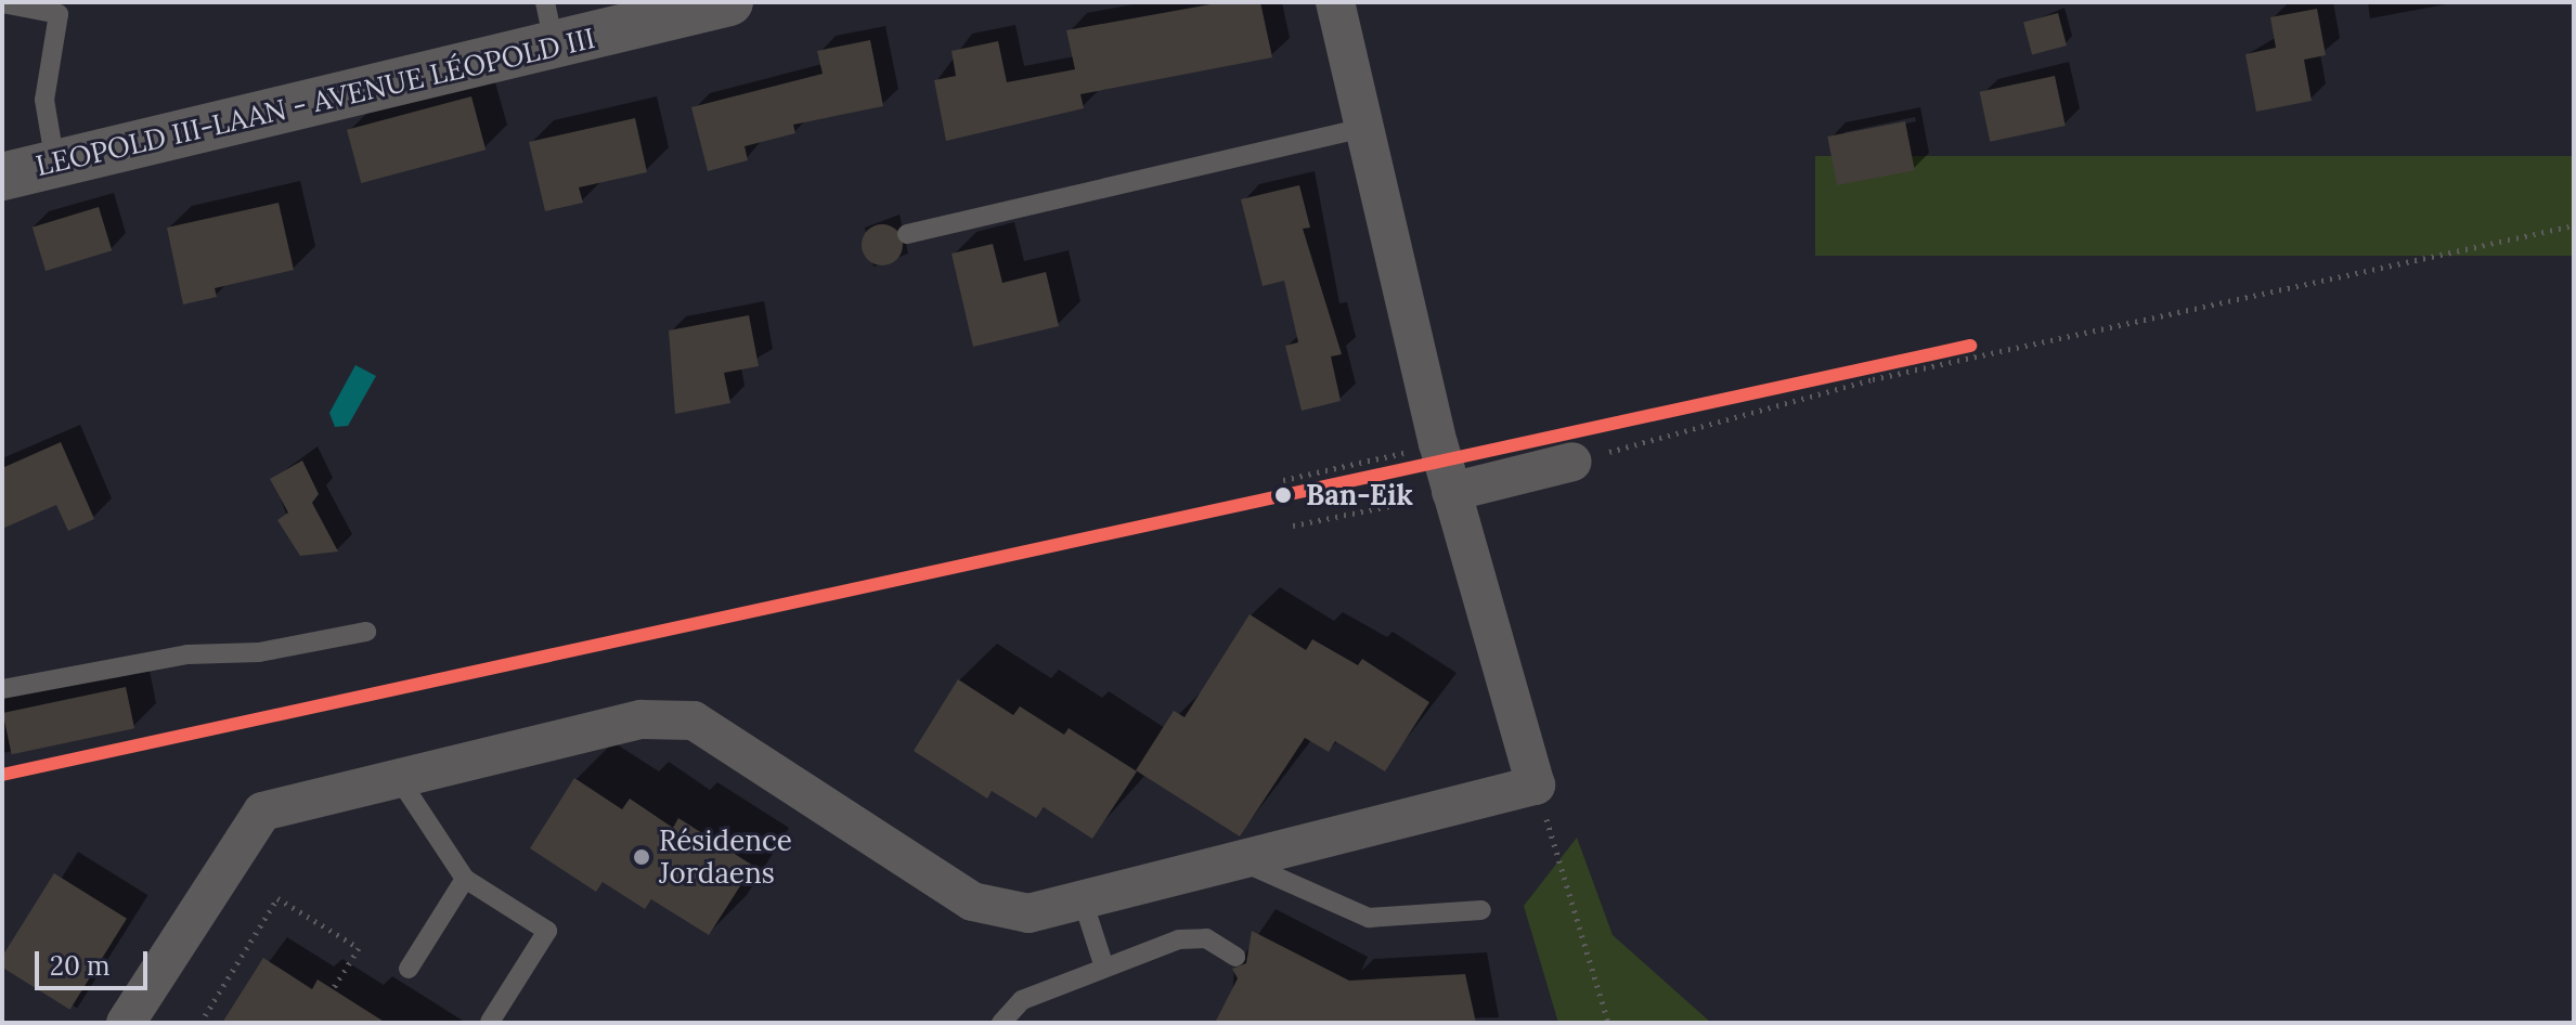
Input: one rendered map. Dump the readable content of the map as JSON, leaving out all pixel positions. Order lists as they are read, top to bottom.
{
  "streets": {
    "street": ["LEOPOLD III-LAAN - AVENUE LÉOPOLD III"]
  },
  "places": ["Ban-Eik", "Résidence Jordaens"],
  "scale_bar": "20 m"
}
